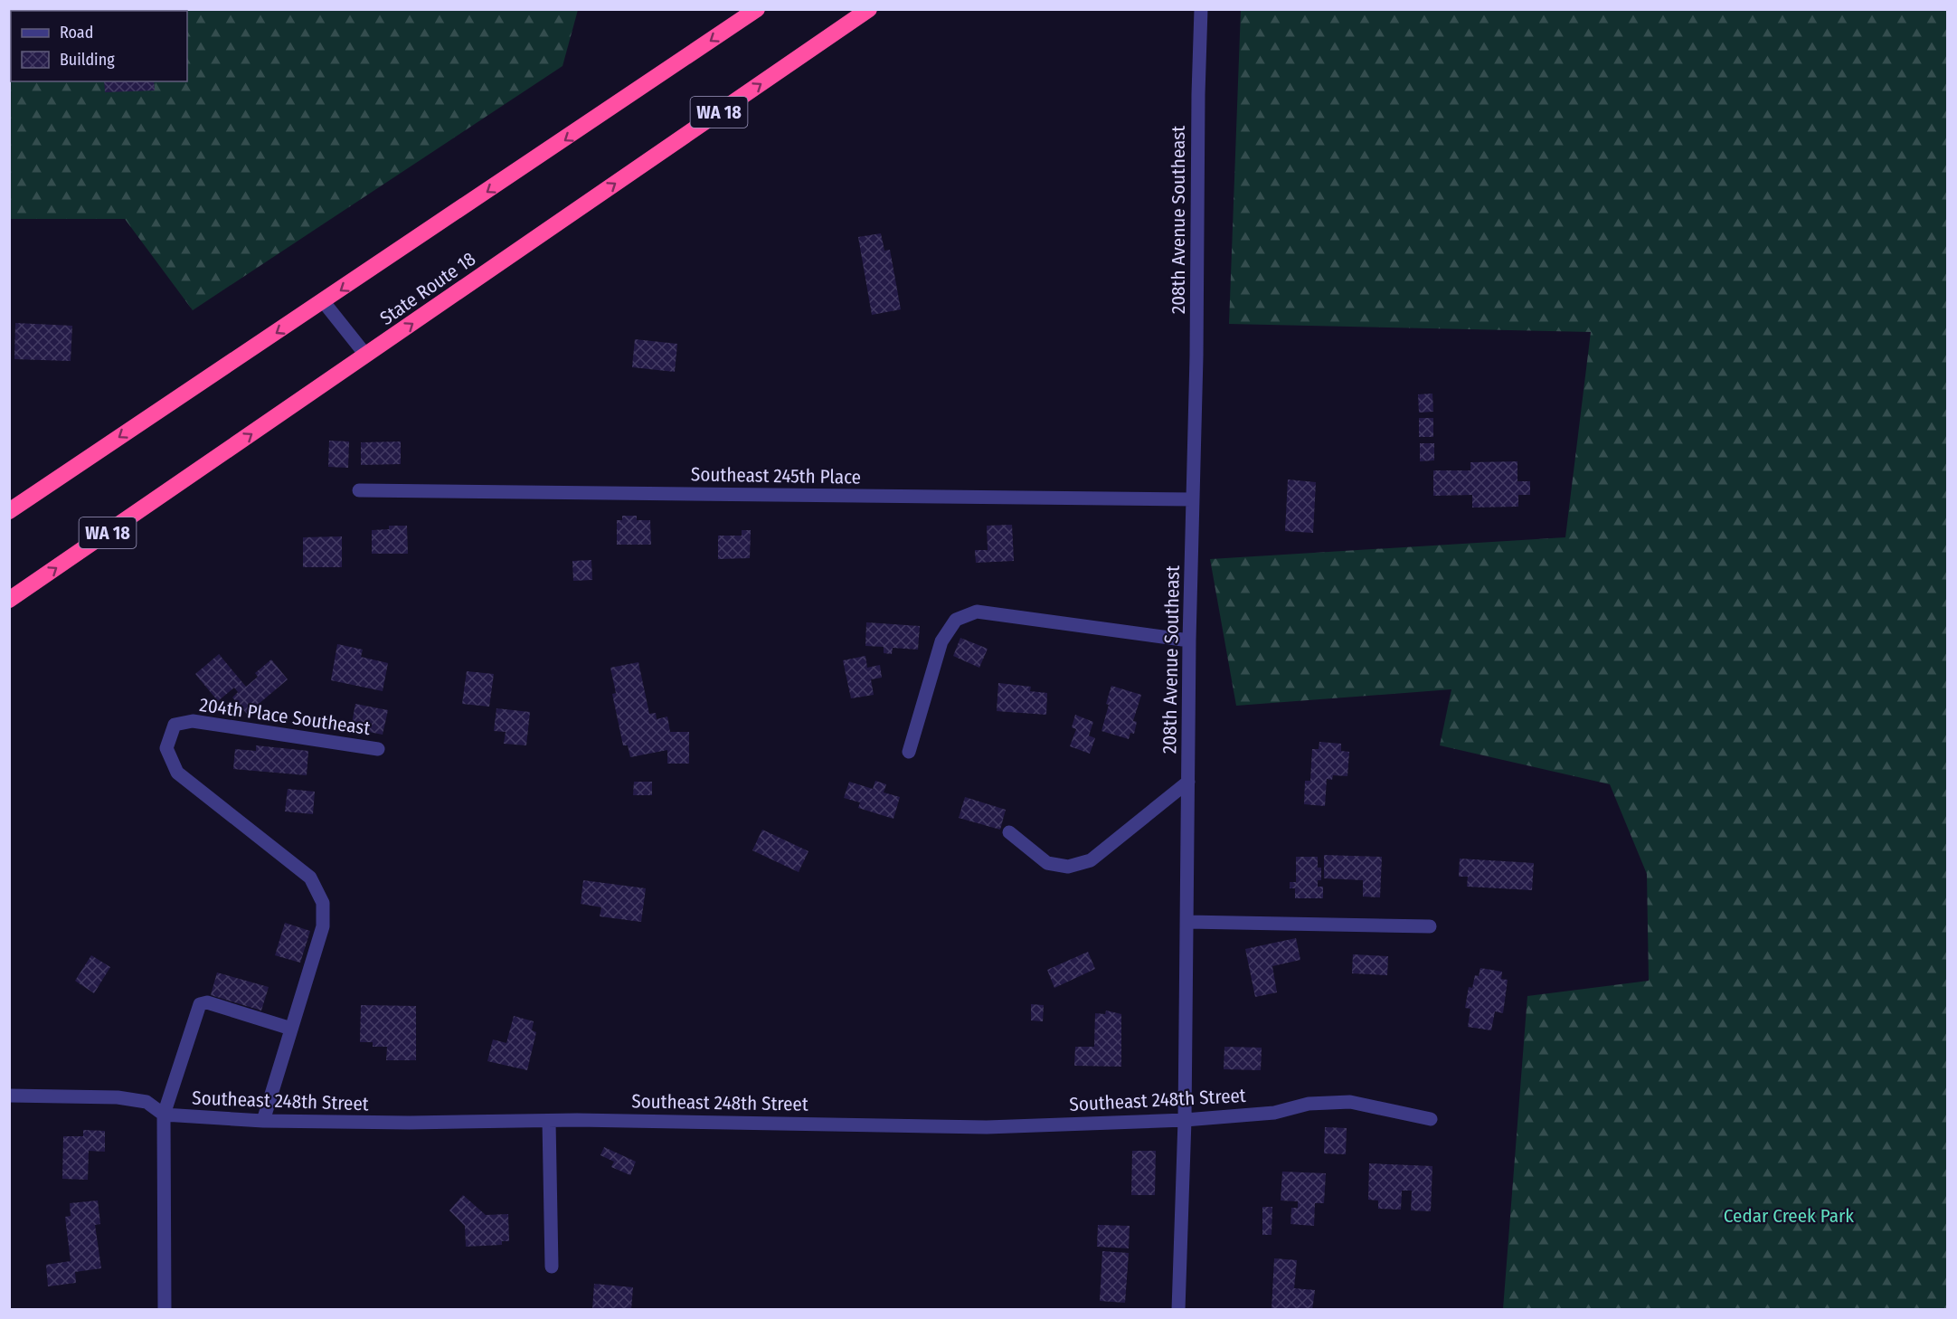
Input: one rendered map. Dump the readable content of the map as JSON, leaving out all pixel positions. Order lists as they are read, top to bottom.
{
  "streets": {
    "highway": ["WA 18", "State Route 18"],
    "street": [
      "208th Avenue Southeast",
      "Southeast 245th Place",
      "204th Place Southeast",
      "Southeast 248th Street"
    ]
  },
  "crossings": [
    ["208th Avenue Southeast", "Southeast 245th Place"],
    ["208th Avenue Southeast", "Southeast 248th Street"],
    ["204th Place Southeast", "Southeast 248th Street"]
  ],
  "parks": ["Cedar Creek Park"],
  "legend": ["Road", "Building"]
}
